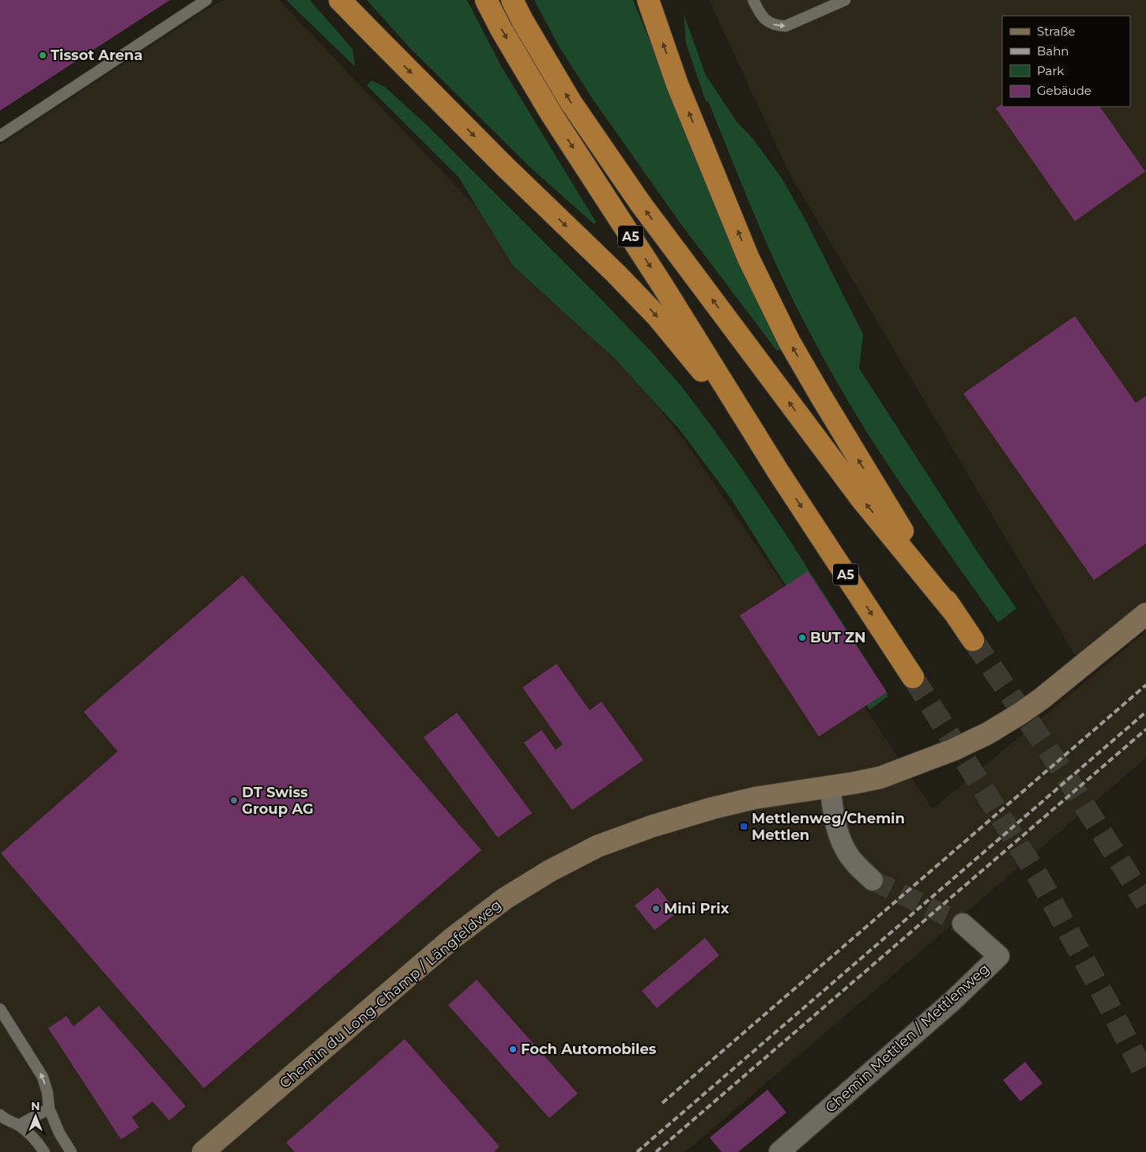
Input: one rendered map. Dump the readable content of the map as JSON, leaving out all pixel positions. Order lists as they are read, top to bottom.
{
  "streets": {
    "highway": ["A5"],
    "main road": ["Chemin du Long-Champ / Längfeldweg"],
    "street": ["Chemin Mettlen / Mettlenweg"]
  },
  "places": {
    "other": [
      "Tissot Arena",
      "BUT ZN",
      "DT Swiss Group AG",
      "Mini Prix",
      "Foch Automobiles"
    ],
    "transit": ["Mettlenweg/Chemin Mettlen"]
  },
  "legend": [
    "Straße",
    "Bahn",
    "Park",
    "Gebäude"
  ],
  "north": "top"
}
